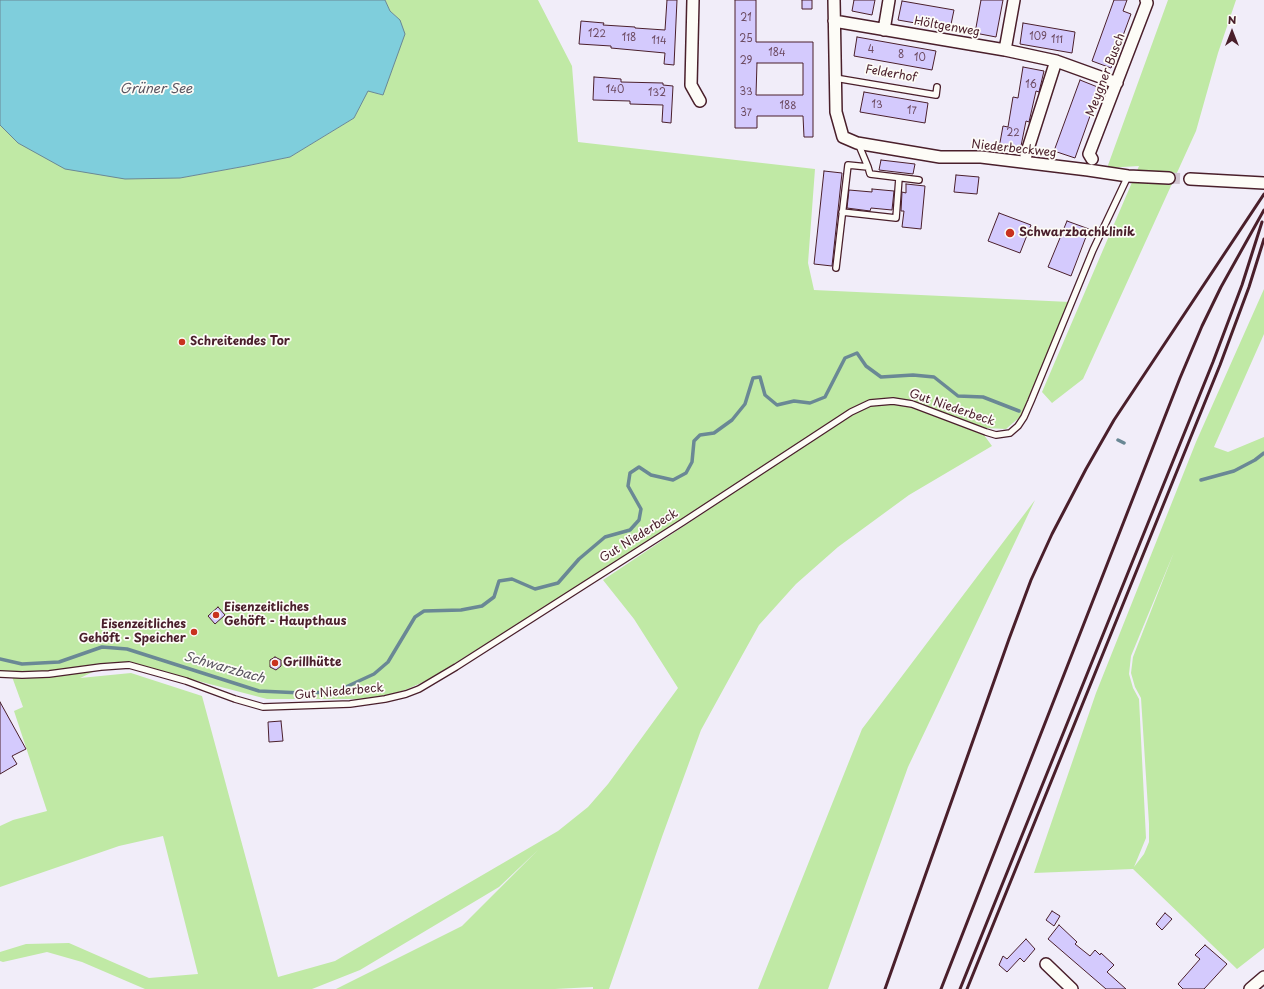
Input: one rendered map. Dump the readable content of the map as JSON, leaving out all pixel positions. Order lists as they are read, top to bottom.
{
  "streets": {
    "street": ["Höltgenweg", "Meygner Busch", "Niederbeckweg"],
    "lane": ["Felderhof", "Gut Niederbeck"]
  },
  "crossings": [
    ["Höltgenweg", "Meygner Busch"],
    ["Felderhof", "Niederbeckweg"],
    ["Niederbeckweg", "Gut Niederbeck"]
  ],
  "water": ["Grüner See", "Schwarzbach"],
  "places": [
    "Schwarzbachklinik",
    "Schreitendes Tor",
    "Eisenzeitliches Gehöft - Haupthaus",
    "Eisenzeitliches Gehöft - Speicher",
    "Grillhütte"
  ],
  "house_numbers": [
    "21",
    "122",
    "109",
    "118",
    "25",
    "111",
    "114",
    "4",
    "184",
    "8",
    "10",
    "29",
    "16",
    "140",
    "33",
    "132",
    "13",
    "188",
    "17",
    "37",
    "22"
  ],
  "north": "top"
}
